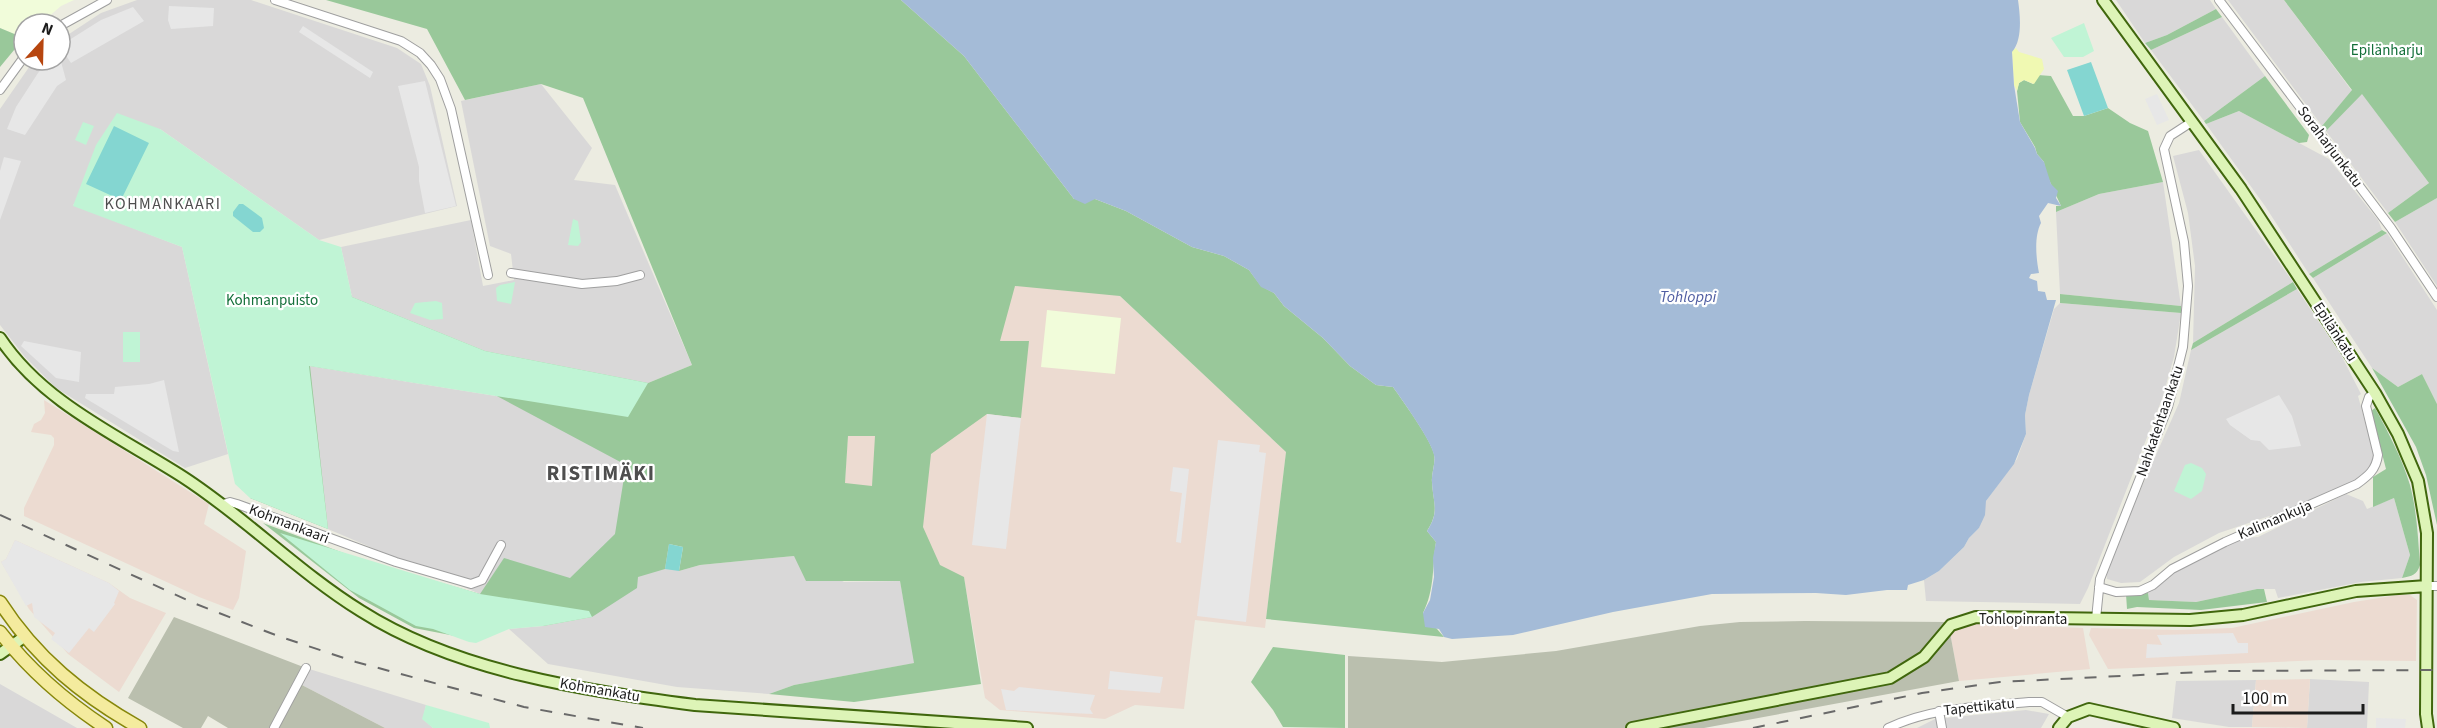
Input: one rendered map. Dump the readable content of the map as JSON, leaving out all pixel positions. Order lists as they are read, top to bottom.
{
  "streets": {
    "street": [
      "Soraharjunkatu",
      "Epilänkatu",
      "Nahkatehtaankatu",
      "Kalimankuja",
      "Kohmankaari",
      "Tohlopinranta",
      "Kohmankatu",
      "Tapettikatu"
    ]
  },
  "crossings": [
    ["Epilänkatu", "Nahkatehtaankatu"],
    ["Epilänkatu", "Kalimankuja"],
    ["Epilänkatu", "Tohlopinranta"],
    ["Nahkatehtaankatu", "Kalimankuja"],
    ["Nahkatehtaankatu", "Tohlopinranta"],
    ["Kohmankaari", "Kohmankatu"]
  ],
  "districts": ["KOHMANKAARI", "RISTIMÄKI"],
  "water": ["Tohloppi"],
  "parks": ["Epilänharju", "Kohmanpuisto"],
  "scale_bar": "100 m",
  "north": "top"
}
